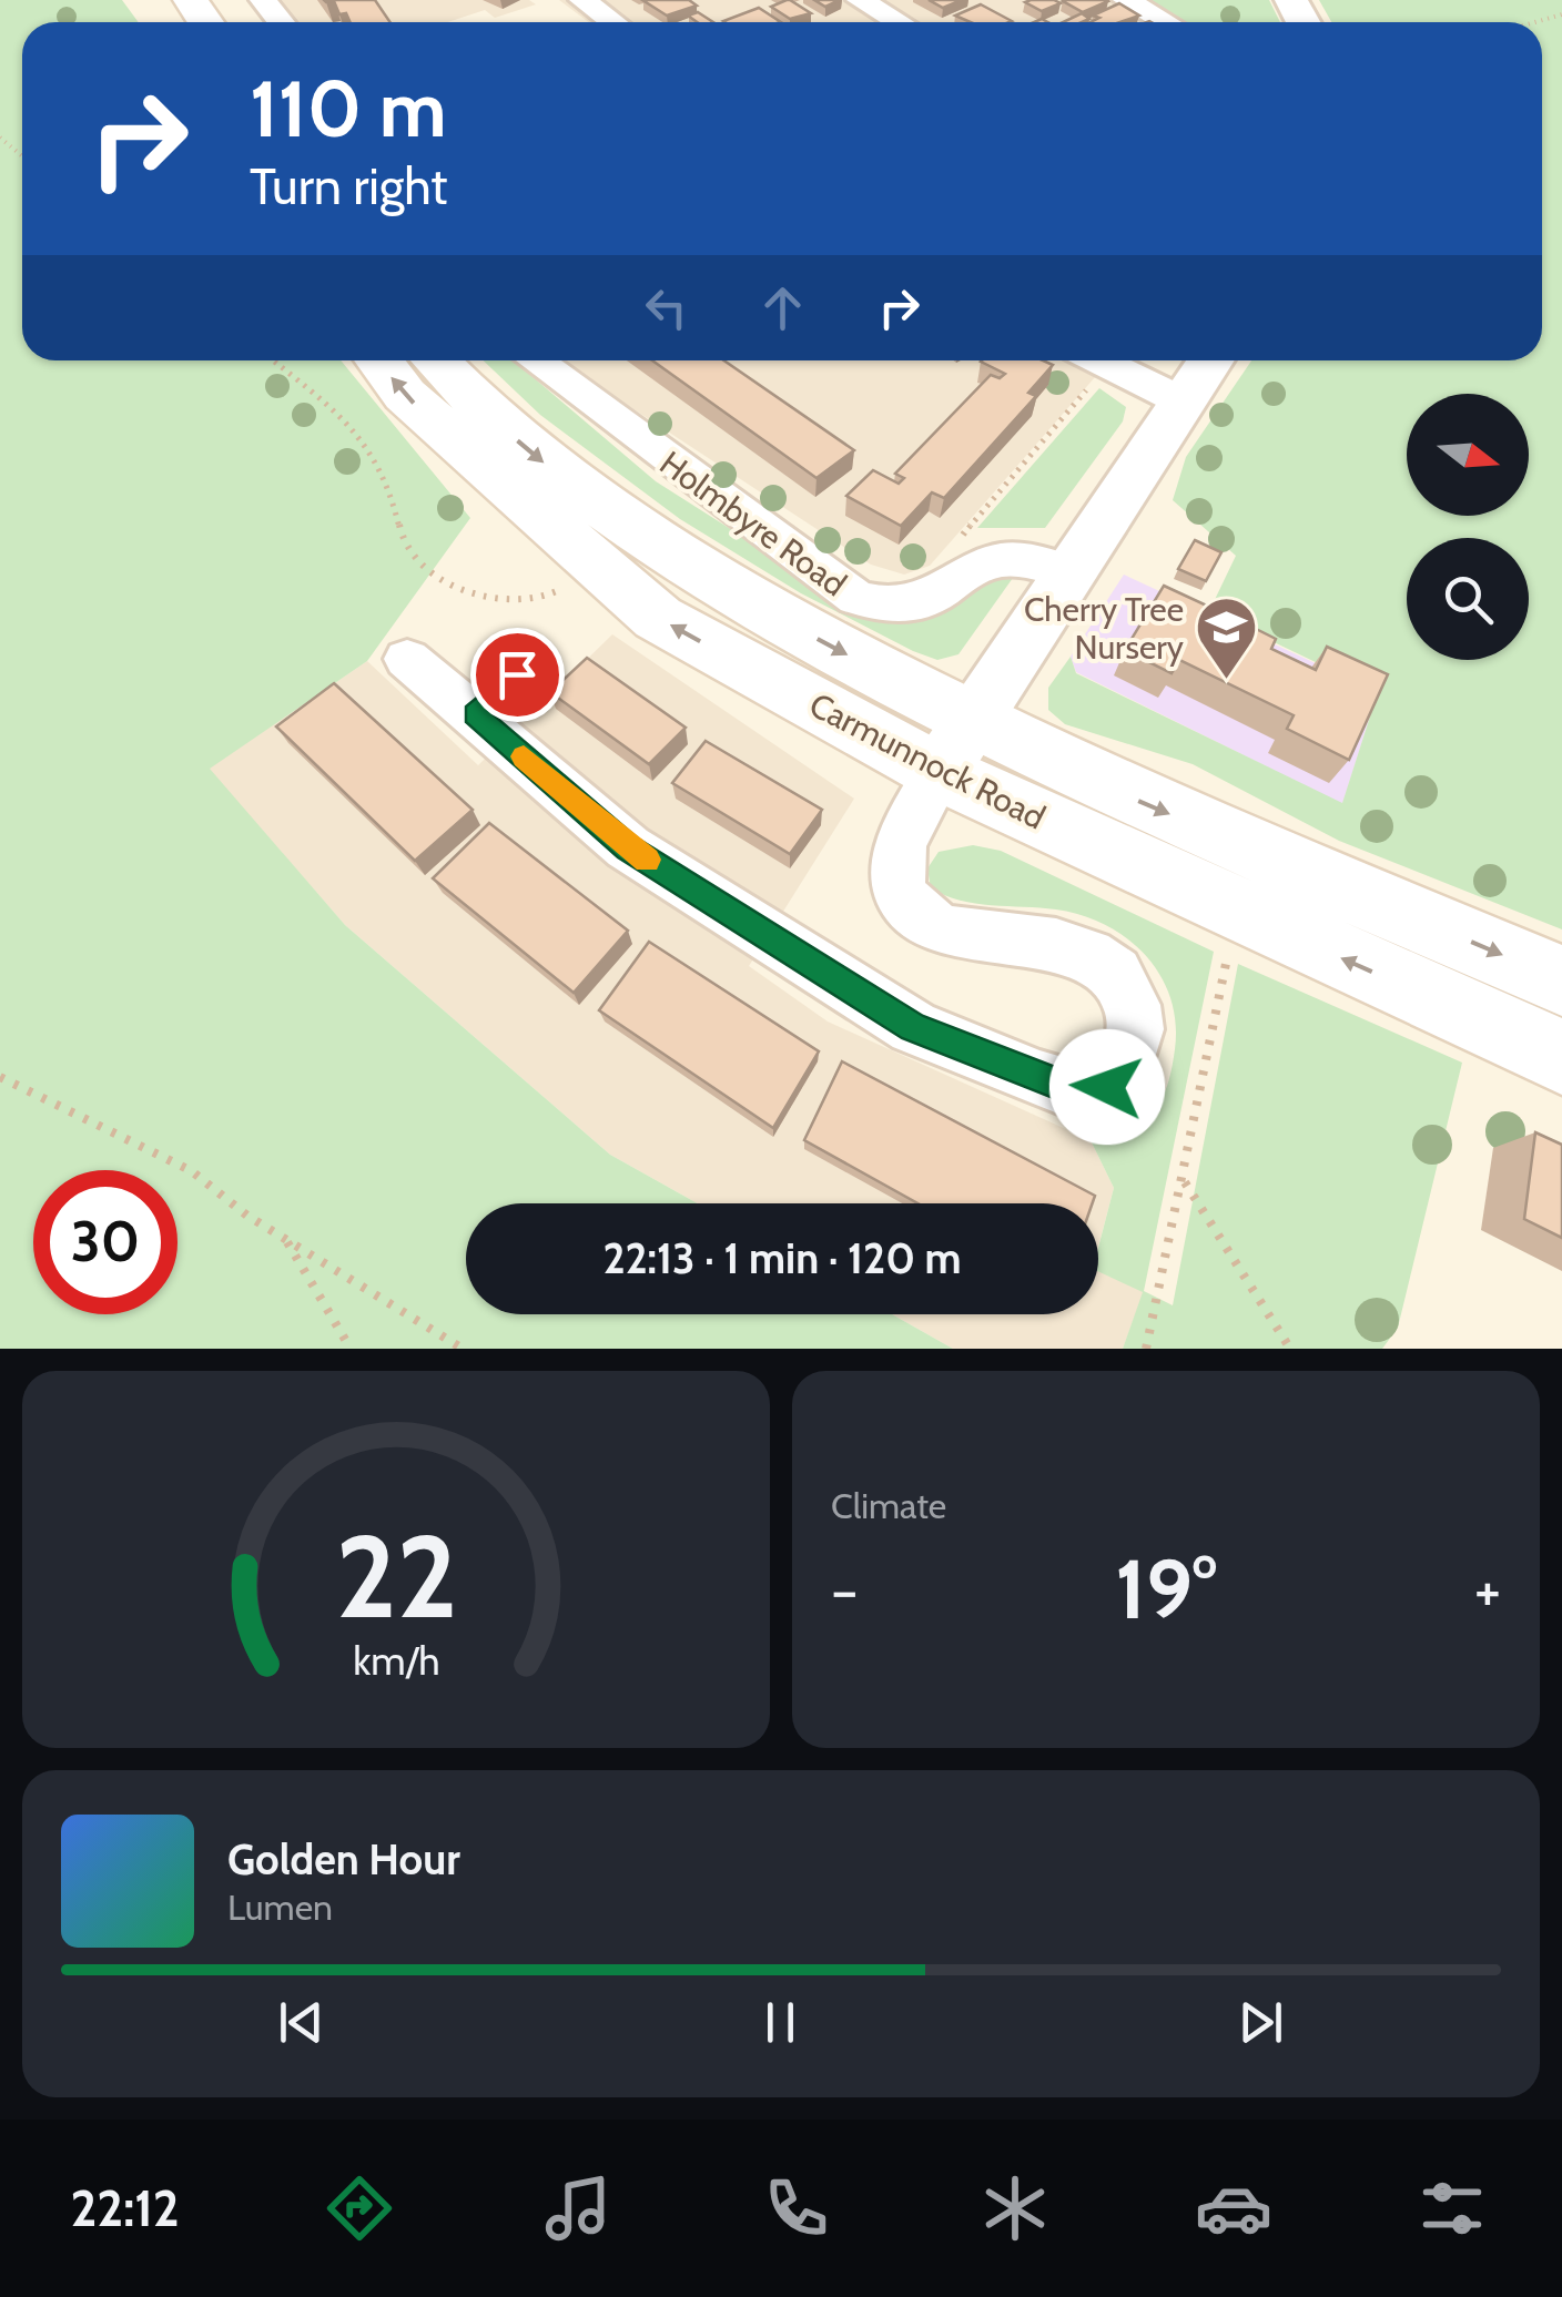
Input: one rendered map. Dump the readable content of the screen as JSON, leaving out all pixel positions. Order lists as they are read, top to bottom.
{
  "streets": {
    "main road": ["Carmunnock Road"],
    "street": ["Holmbyre Road"]
  },
  "places": {
    "school or university": ["Cherry Tree Nursery"]
  },
  "north": "right",
  "page": {
    "turn": ["110 m", "Turn right"],
    "limit": "30",
    "trip": "22:13 · 1 min · 120 m",
    "tile": "Climate",
    "heat": ["−", "19°", "+"],
    "song": ["Golden Hour", "Lumen"],
    "tabs": "22:12",
    "gauge": ["22", "km/h"]
  }
}
